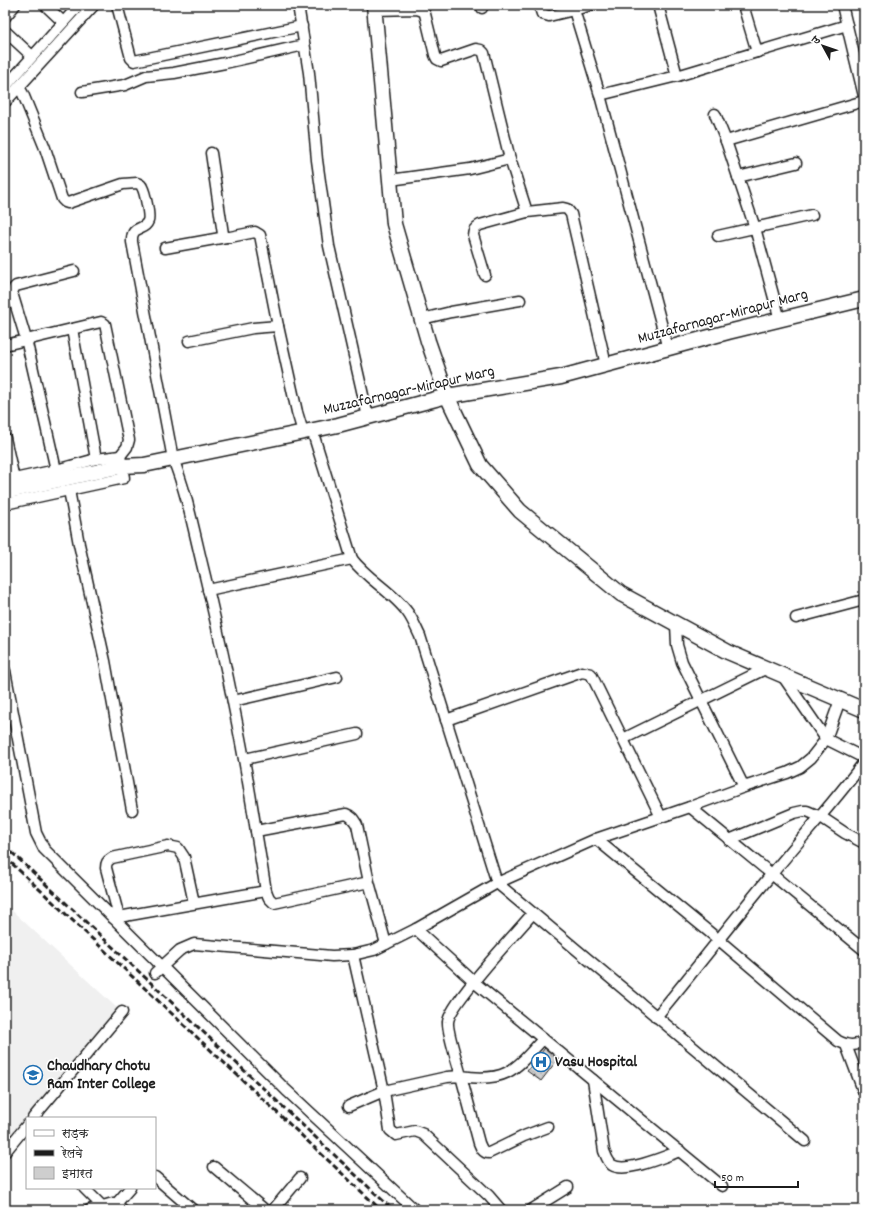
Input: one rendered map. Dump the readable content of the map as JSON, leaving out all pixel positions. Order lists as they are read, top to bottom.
{
  "streets": {
    "main road": ["Muzzafarnagar-Mirapur Marg"]
  },
  "places": {
    "hospital": ["Vasu Hospital"],
    "school or university": ["Chaudhary Chotu Ram Inter College"]
  },
  "legend": ["सड़क", "रेलवे", "इमारत"],
  "scale_bar": "50 m",
  "north": "top left"
}
